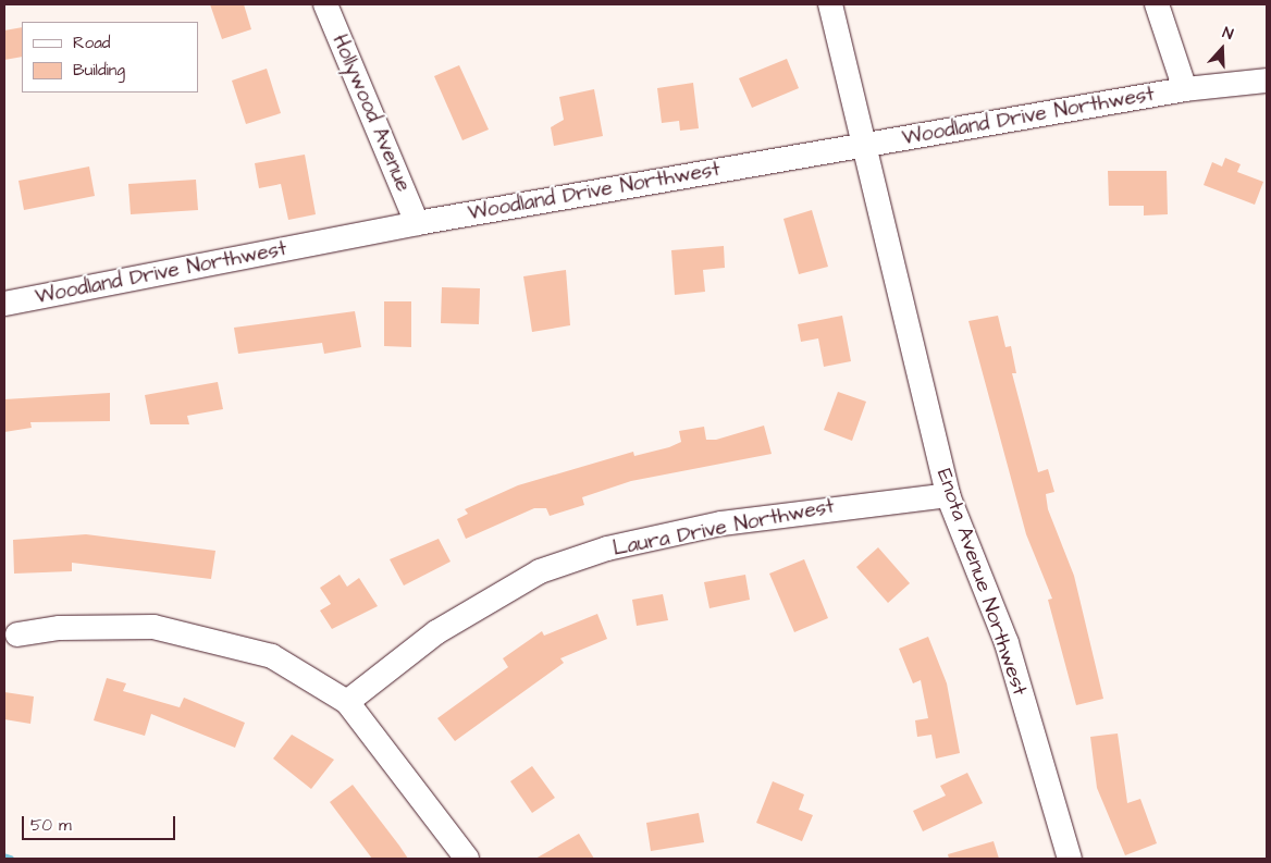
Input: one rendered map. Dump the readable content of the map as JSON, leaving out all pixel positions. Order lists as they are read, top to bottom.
{
  "streets": {
    "street": [
      "Hollywood Avenue",
      "Woodland Drive Northwest",
      "Laura Drive Northwest",
      "Enota Avenue Northwest"
    ]
  },
  "crossings": [
    ["Hollywood Avenue", "Woodland Drive Northwest"],
    ["Woodland Drive Northwest", "Enota Avenue Northwest"],
    ["Laura Drive Northwest", "Enota Avenue Northwest"]
  ],
  "legend": ["Road", "Building"],
  "scale_bar": "50 m",
  "north": "top"
}
